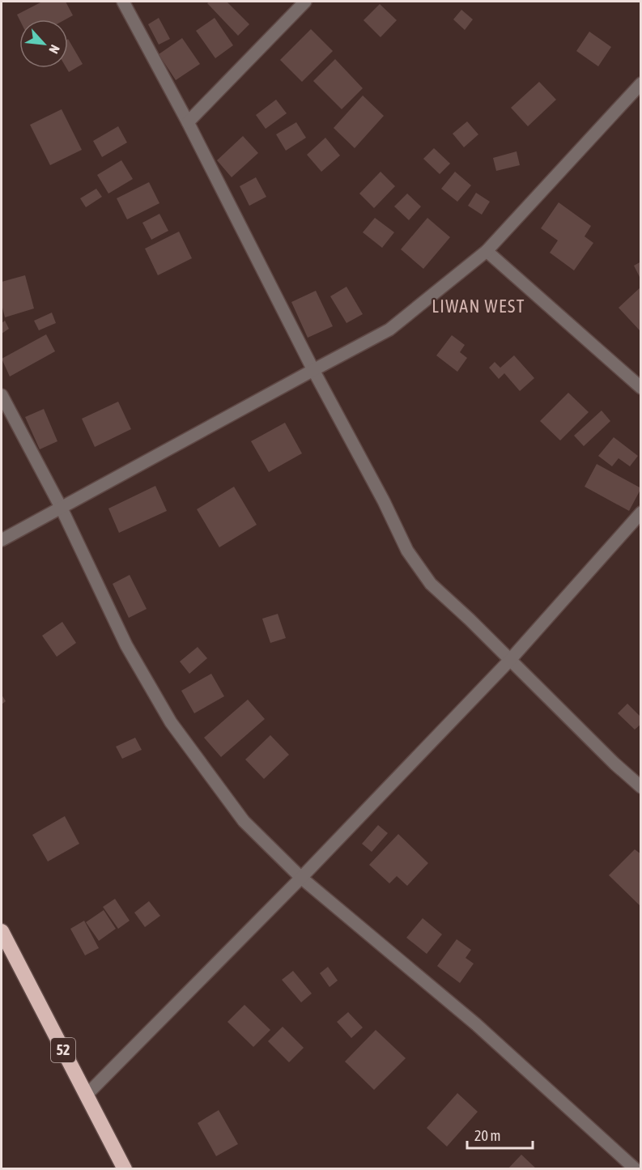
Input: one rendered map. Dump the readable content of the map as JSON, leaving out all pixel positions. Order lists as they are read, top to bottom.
{
  "streets": {
    "highway": ["52"]
  },
  "districts": ["LIWAN WEST"],
  "scale_bar": "20 m",
  "north": "bottom right"
}
